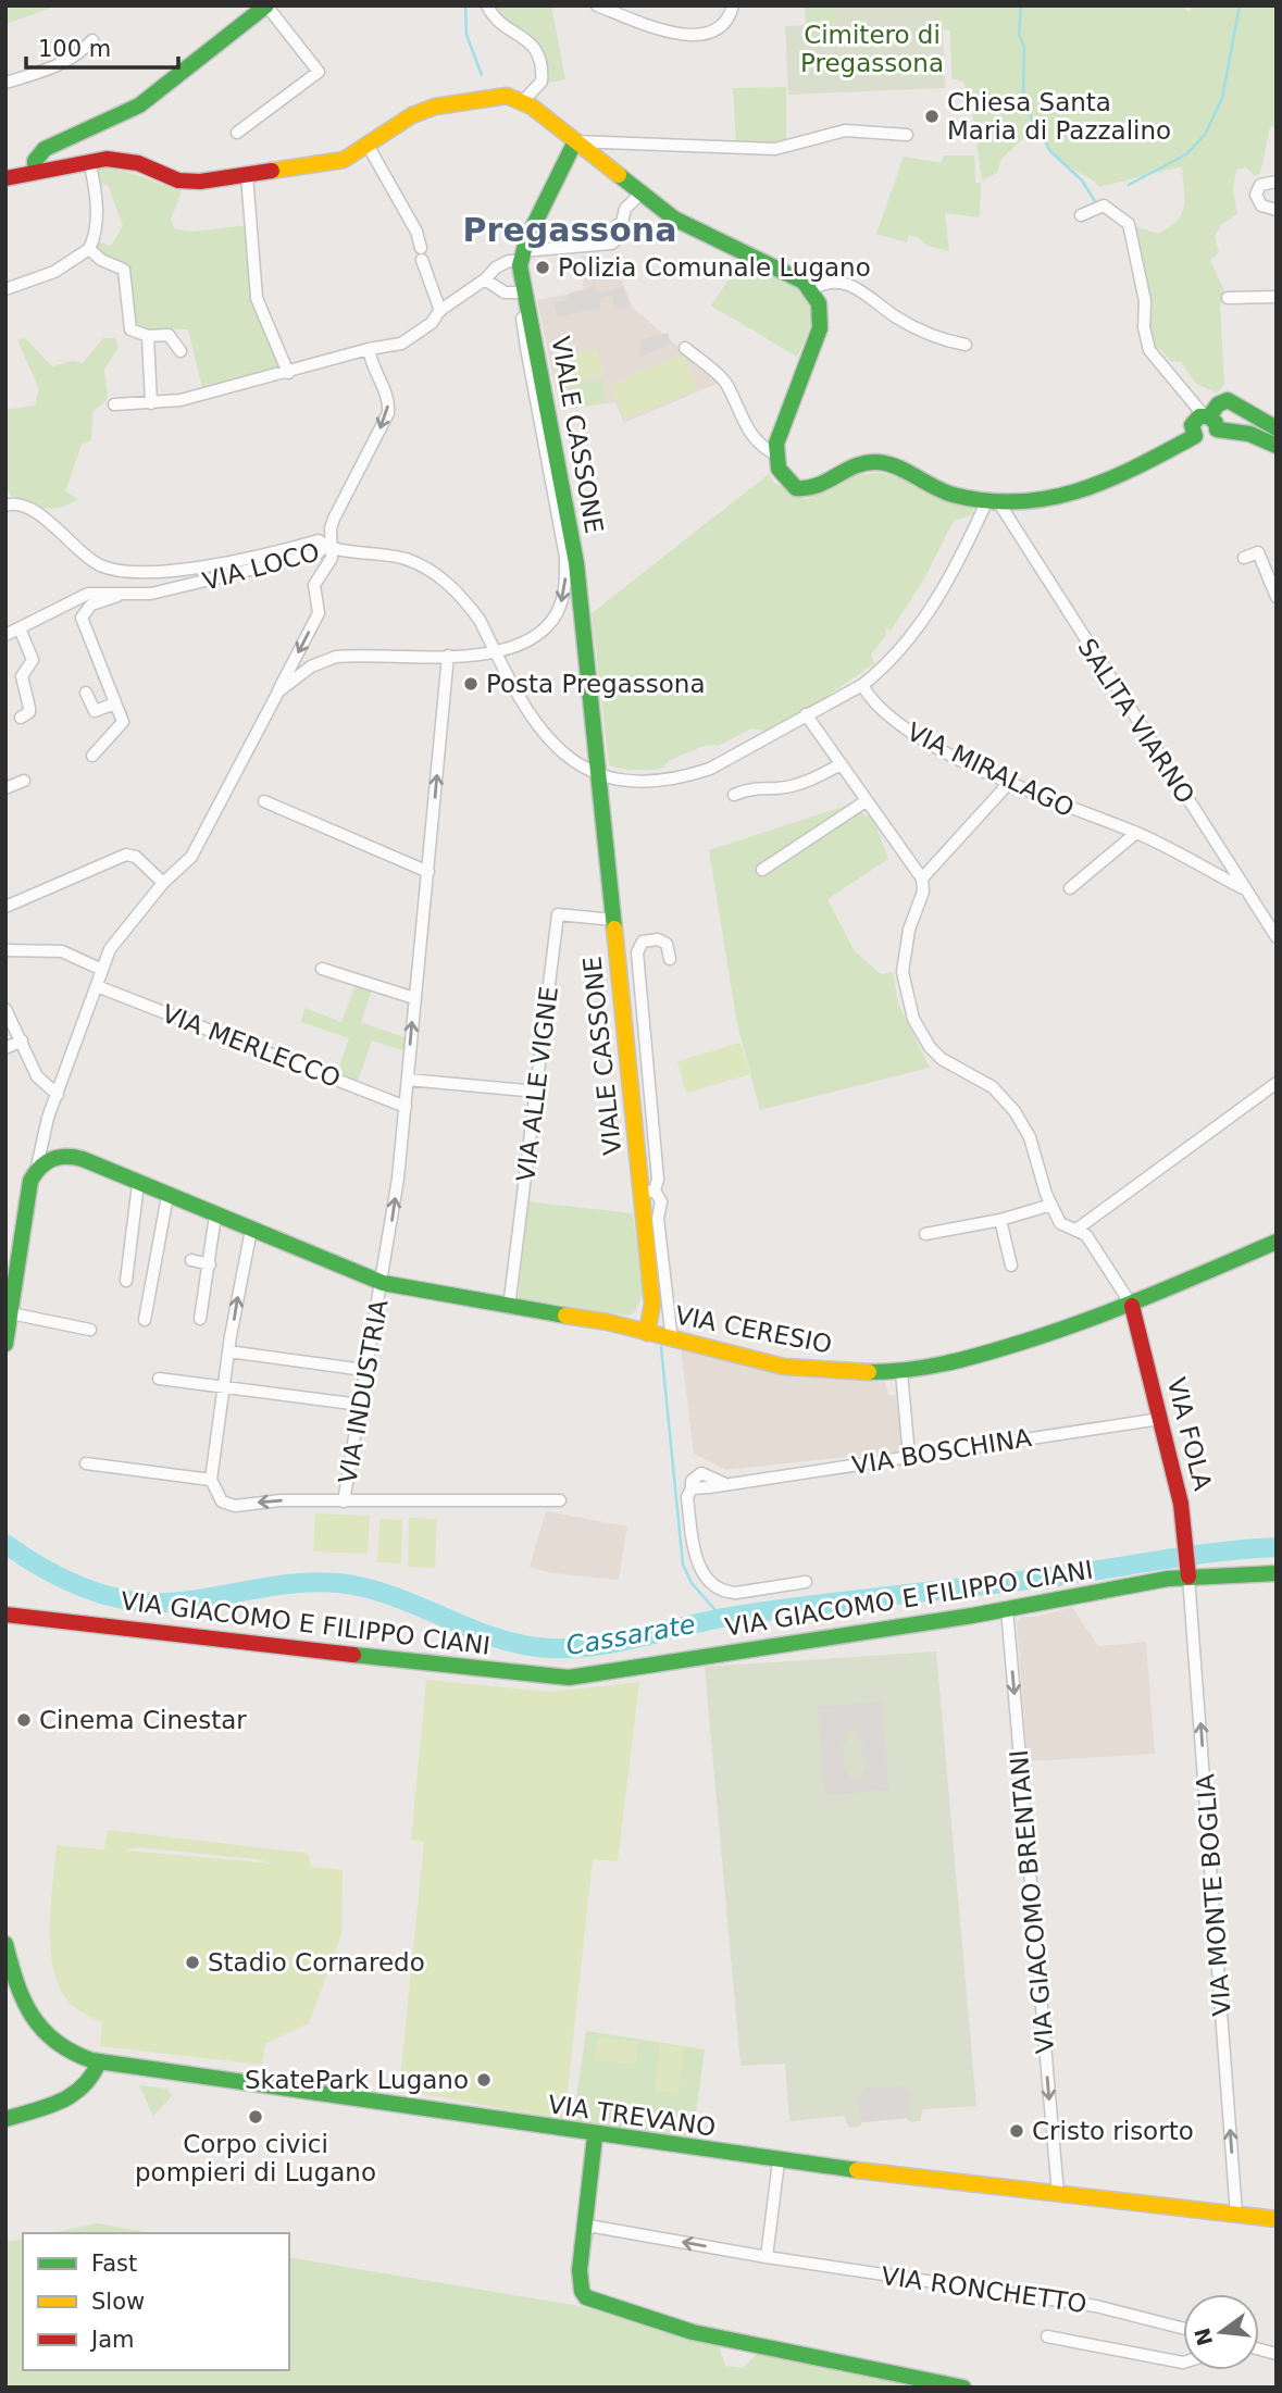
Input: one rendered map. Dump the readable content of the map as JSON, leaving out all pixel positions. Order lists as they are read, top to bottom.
{
  "streets": {
    "main road": [
      "VIALE CASSONE",
      "VIA CERESIO",
      "VIA FOLA",
      "VIA GIACOMO E FILIPPO CIANI",
      "VIA TREVANO"
    ],
    "street": [
      "VIA LOCO",
      "SALITA VIARNO",
      "VIA MIRALAGO",
      "VIA MERLECCO",
      "VIA ALLE VIGNE",
      "VIA INDUSTRIA",
      "VIA BOSCHINA",
      "VIA MONTE BOGLIA",
      "VIA GIACOMO BRENTANI",
      "VIA RONCHETTO"
    ]
  },
  "crossings": [
    ["VIALE CASSONE", "VIA LOCO"],
    ["VIALE CASSONE", "VIA ALLE VIGNE"],
    ["VIALE CASSONE", "VIA CERESIO"],
    ["SALITA VIARNO", "VIA MIRALAGO"],
    ["VIA MERLECCO", "VIA INDUSTRIA"],
    ["VIA ALLE VIGNE", "VIA CERESIO"],
    ["VIA CERESIO", "VIA INDUSTRIA"],
    ["VIA CERESIO", "VIA FOLA"],
    ["VIA FOLA", "VIA BOSCHINA"],
    ["VIA FOLA", "VIA GIACOMO E FILIPPO CIANI"],
    ["VIA FOLA", "VIA MONTE BOGLIA"],
    ["VIA GIACOMO E FILIPPO CIANI", "VIA MONTE BOGLIA"],
    ["VIA GIACOMO E FILIPPO CIANI", "VIA GIACOMO BRENTANI"],
    ["VIA MONTE BOGLIA", "VIA TREVANO"],
    ["VIA GIACOMO BRENTANI", "VIA TREVANO"]
  ],
  "one_way": ["VIA INDUSTRIA", "VIA MONTE BOGLIA", "VIA GIACOMO BRENTANI"],
  "districts": ["Pregassona"],
  "water": ["Cassarate"],
  "parks": ["Cimitero di Pregassona"],
  "places": [
    "Chiesa Santa Maria di Pazzalino",
    "Polizia Comunale Lugano",
    "Posta Pregassona",
    "Cinema Cinestar",
    "Stadio Cornaredo",
    "SkatePark Lugano",
    "Corpo civici pompieri di Lugano",
    "Cristo risorto"
  ],
  "legend": ["Fast", "Slow", "Jam"],
  "scale_bar": "100 m",
  "north": "left"
}
